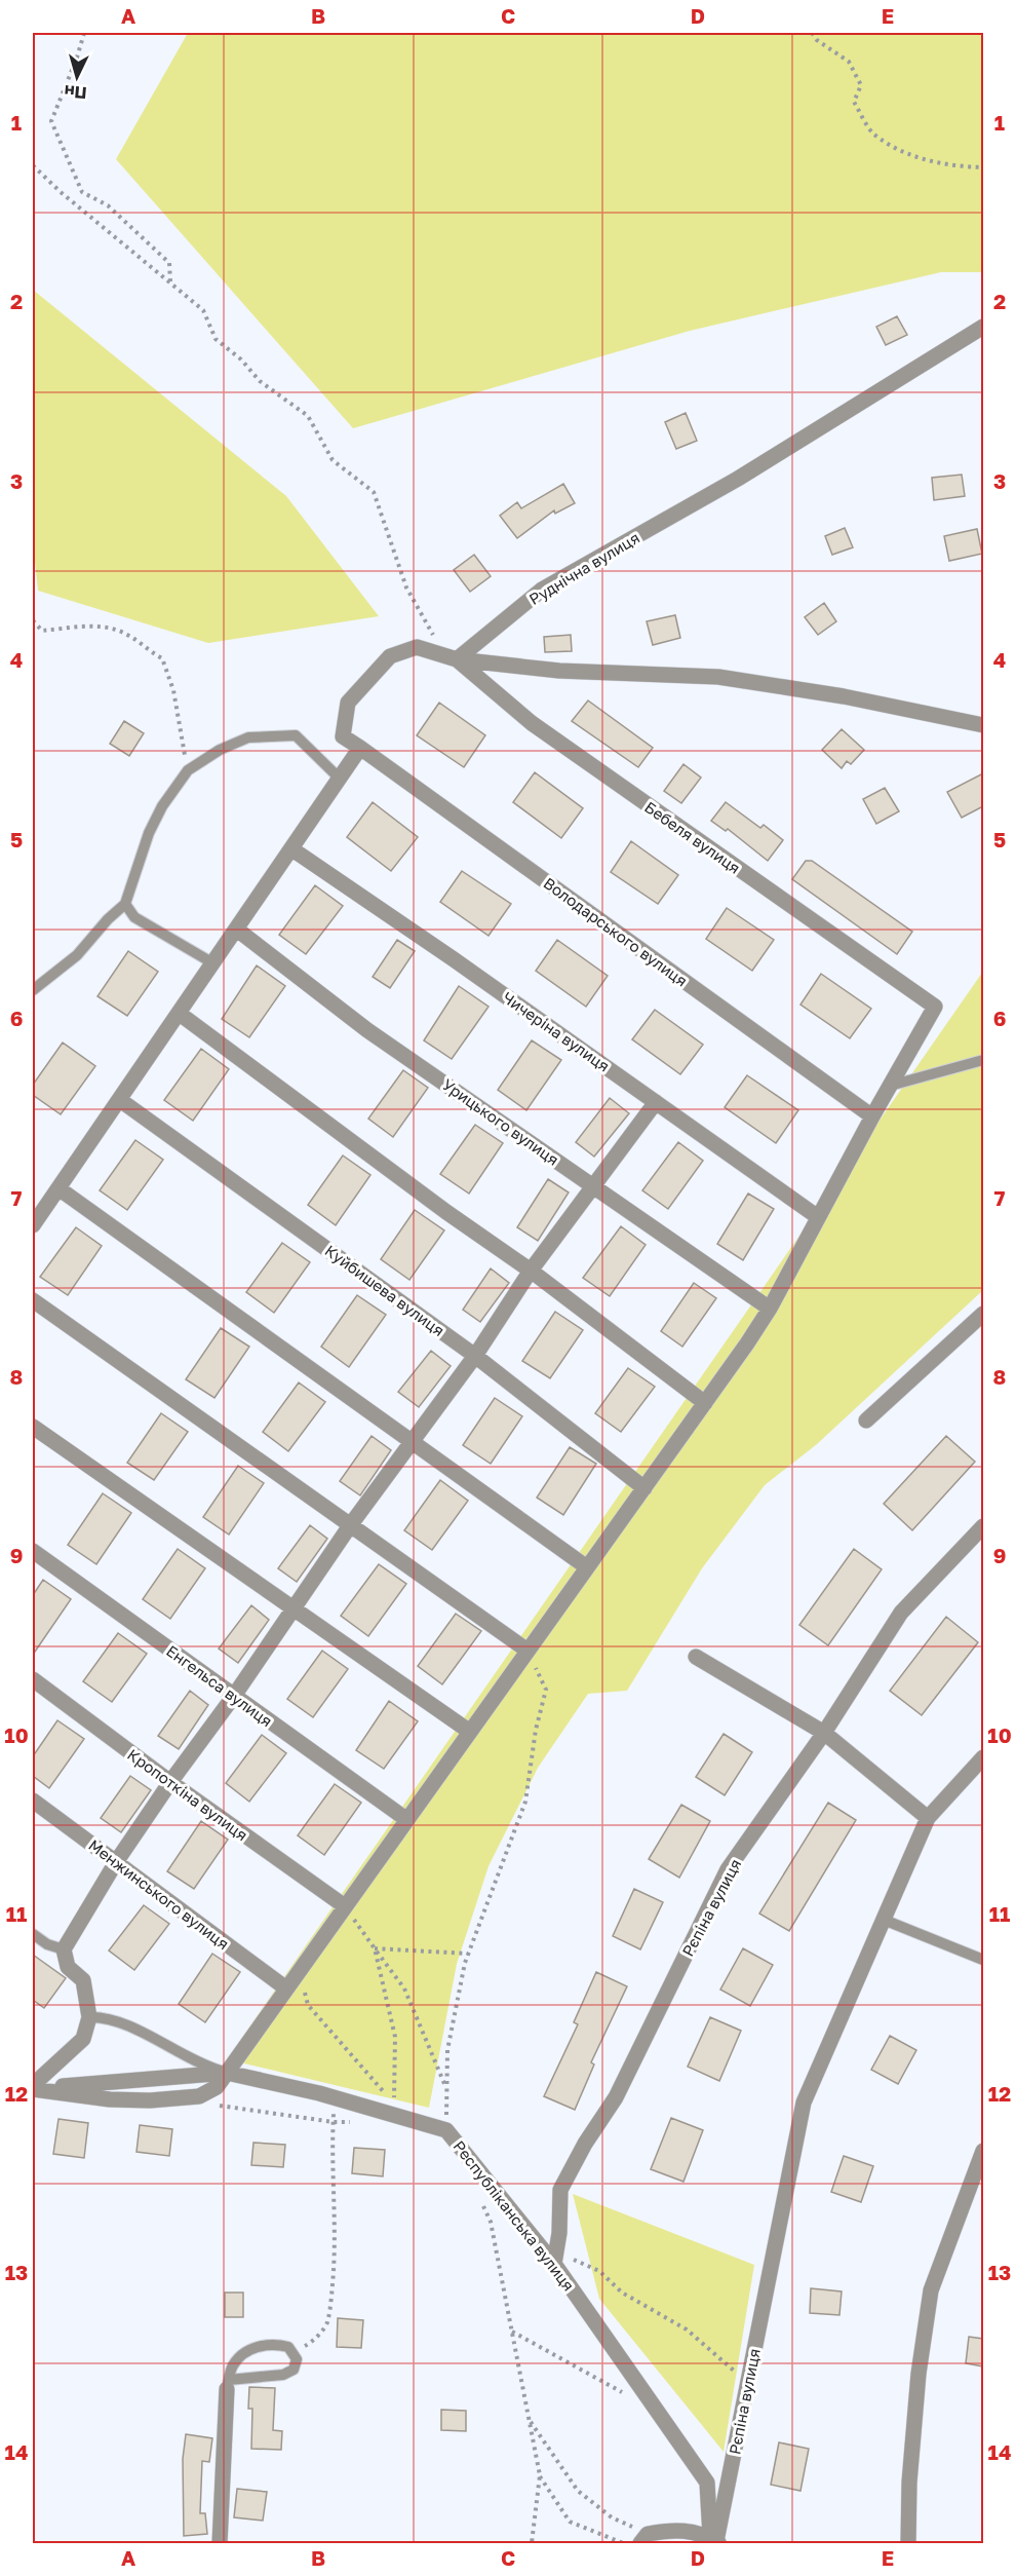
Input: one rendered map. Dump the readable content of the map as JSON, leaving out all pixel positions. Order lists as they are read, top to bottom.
{
  "streets": {
    "street": [
      "Руднічна вулиця",
      "Бебеля вулиця",
      "Володарського вулиця",
      "Чичеріна вулиця",
      "Урицького вулиця",
      "Куйбишева вулиця",
      "Енгельса вулиця",
      "Кропоткіна вулиця",
      "Менжинського вулиця",
      "Рєпіна вулиця",
      "Республіканська вулиця"
    ]
  },
  "crossings": [
    ["Руднічна вулиця", "Бебеля вулиця"],
    ["Руднічна вулиця", "Володарського вулиця"],
    ["Бебеля вулиця", "Володарського вулиця"],
    ["Рєпіна вулиця", "Республіканська вулиця"]
  ],
  "north": "bottom",
  "grid": {
    "columns": [
      "A",
      "B",
      "C",
      "D",
      "E"
    ],
    "rows": [
      "1",
      "2",
      "3",
      "4",
      "5",
      "6",
      "7",
      "8",
      "9",
      "10",
      "11",
      "12",
      "13",
      "14"
    ]
  }
}
